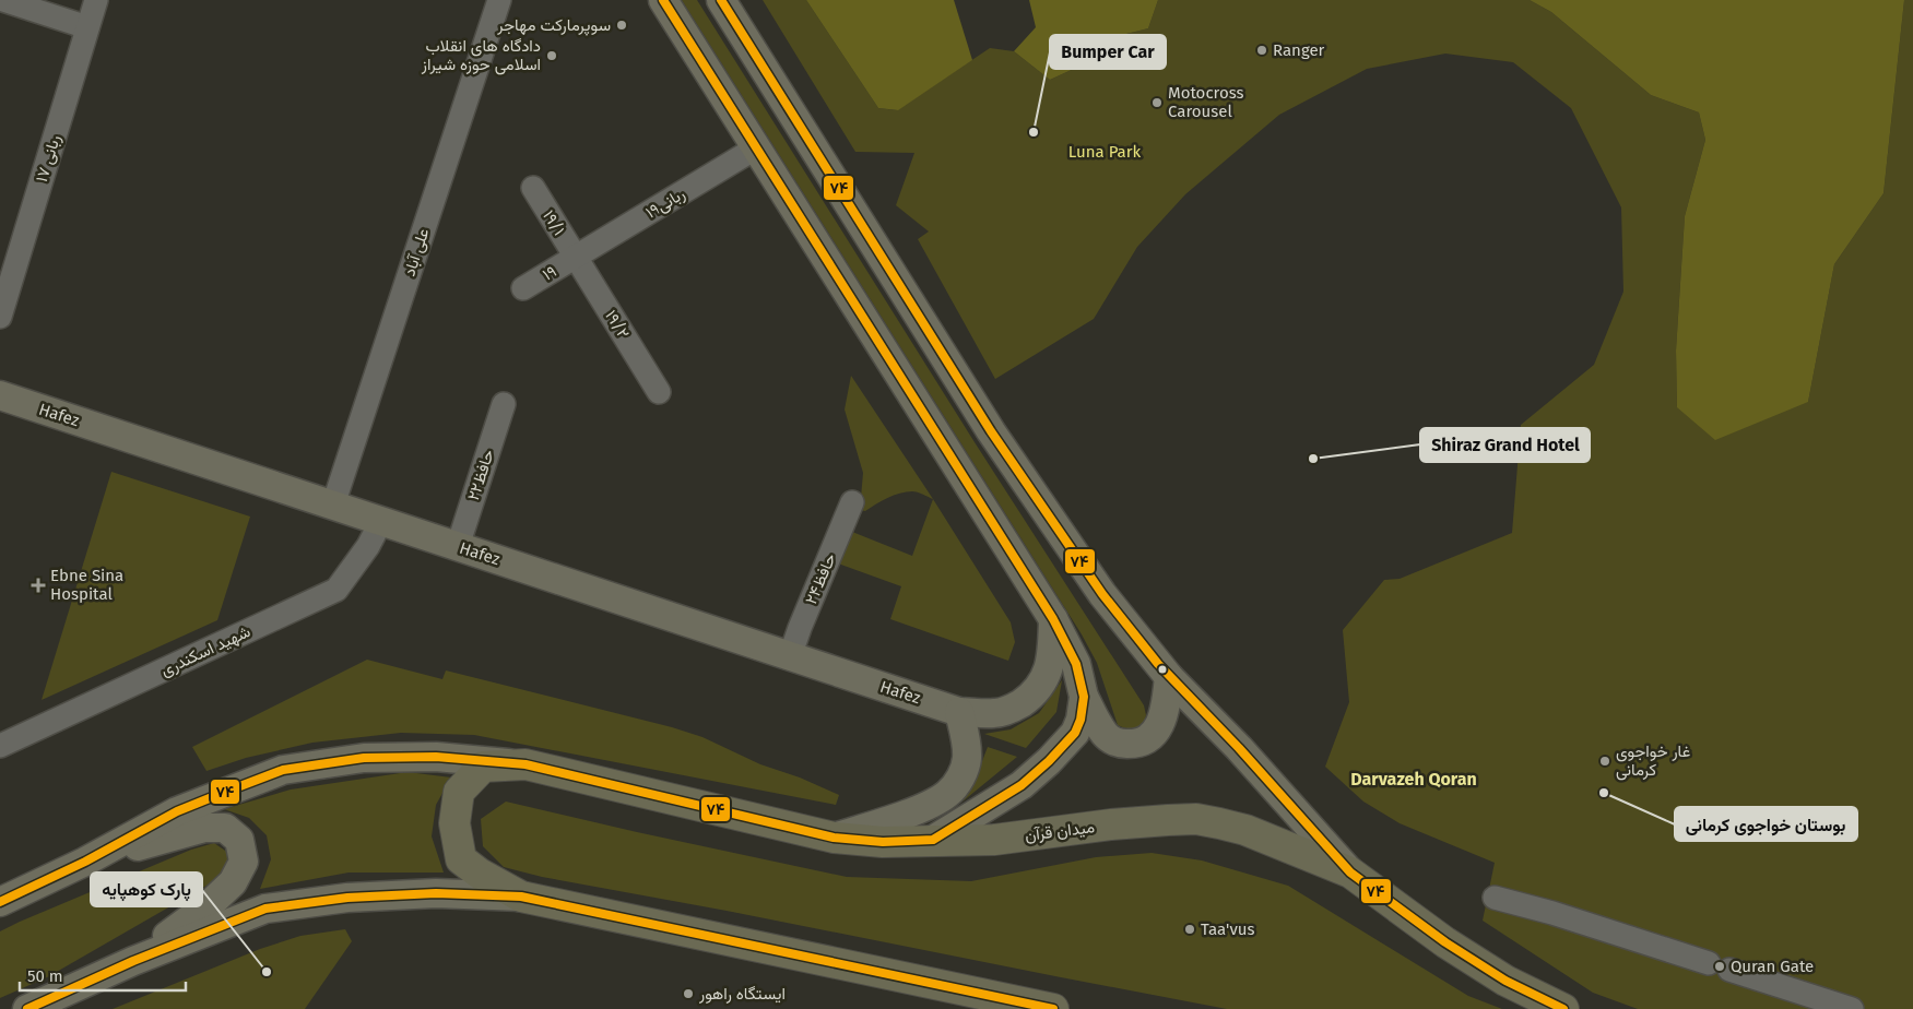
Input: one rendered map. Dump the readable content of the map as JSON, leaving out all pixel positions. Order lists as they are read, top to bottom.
{
  "streets": {
    "highway": ["میدان قرآن"],
    "main road": ["Hafez"],
    "street": [
      "ربانی ۱۷",
      "ربانی۱۹",
      "۱۹/۱",
      "علی آباد",
      "۱۹",
      "۱۹/۲",
      "حافظ۲۲",
      "حافظ۲۴",
      "شهید اسکندری"
    ]
  },
  "crossings": [
    ["ربانی۱۹", "۱۹/۱"],
    ["ربانی۱۹", "۱۹"],
    ["ربانی۱۹", "۱۹/۲"],
    ["۱۹/۱", "۱۹"],
    ["۱۹/۱", "۱۹/۲"],
    ["علی آباد", "Hafez"],
    ["۱۹", "۱۹/۲"],
    ["Hafez", "حافظ۲۲"],
    ["Hafez", "حافظ۲۴"],
    ["Hafez", "شهید اسکندری"]
  ],
  "districts": ["Darvazeh Qoran"],
  "parks": ["Luna Park"],
  "places": {
    "other": [
      "سوپرمارکت مهاجر",
      "Ranger",
      "دادگاه های انقلاب اسلامی حوزه شیراز",
      "Motocross Carousel",
      "Bumper Car",
      "Shiraz Grand Hotel",
      "غار خواجوی کرمانی",
      "بوستان خواجوی کرمانی",
      "Taa'vus",
      "Quran Gate",
      "پارک کوهپایه",
      "ایستگاه راهور"
    ],
    "health": ["Ebne Sina Hospital"]
  },
  "lines": ["transit line ۷۴"],
  "scale_bar": "50 m"
}
